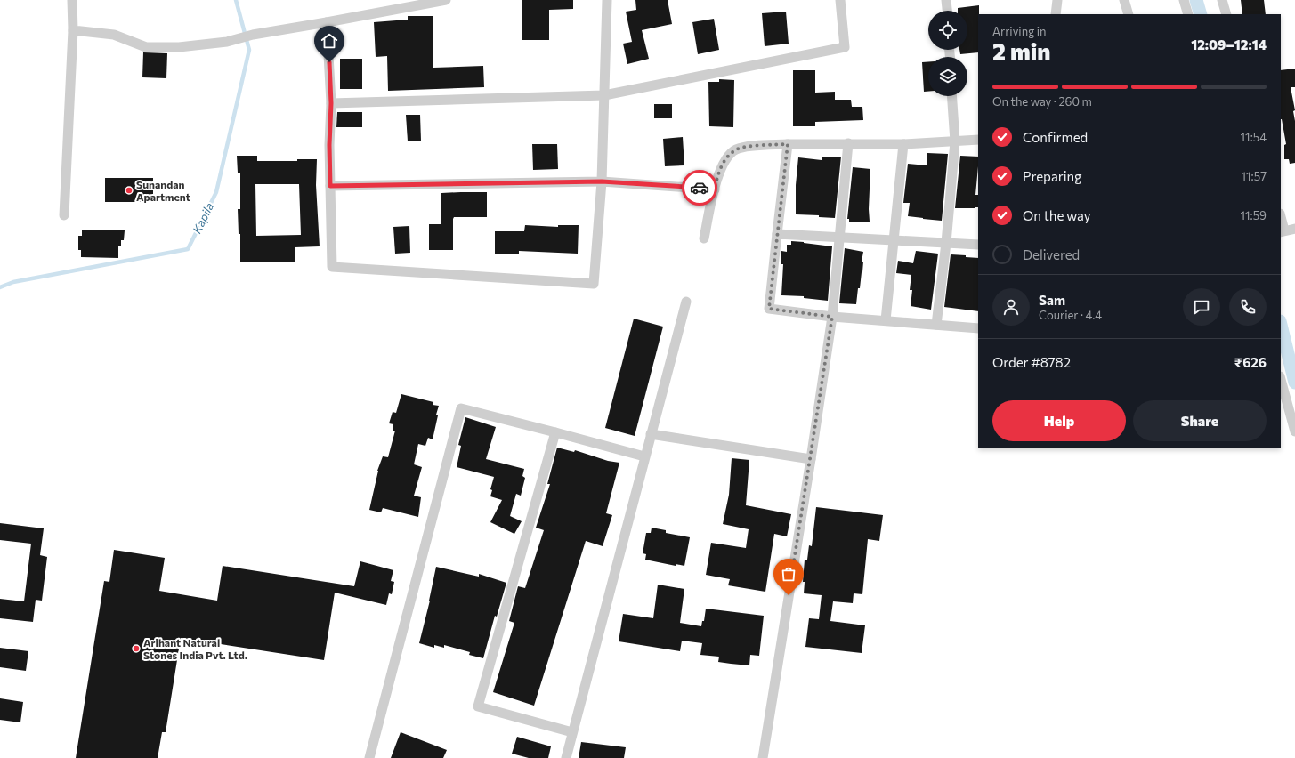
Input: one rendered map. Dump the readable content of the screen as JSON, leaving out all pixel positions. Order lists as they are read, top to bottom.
{
  "water": ["Kapila"],
  "places": ["Sunandan Apartment", "Arihant Natural Stones India Pvt. Ltd."],
  "page": {
    "heading": ["2 min", "Arriving in", "12:09–12:14"],
    "panel": [
      "Sam",
      "Courier · 4.4",
      "Order #8782",
      "₹626"
    ],
    "bar": "On the way · 260 m",
    "list": [
      ["Confirmed", "11:54"],
      ["Preparing", "11:57"],
      ["On the way", "11:59"],
      "Delivered"
    ],
    "buttons": ["Help", "Share"]
  }
}
